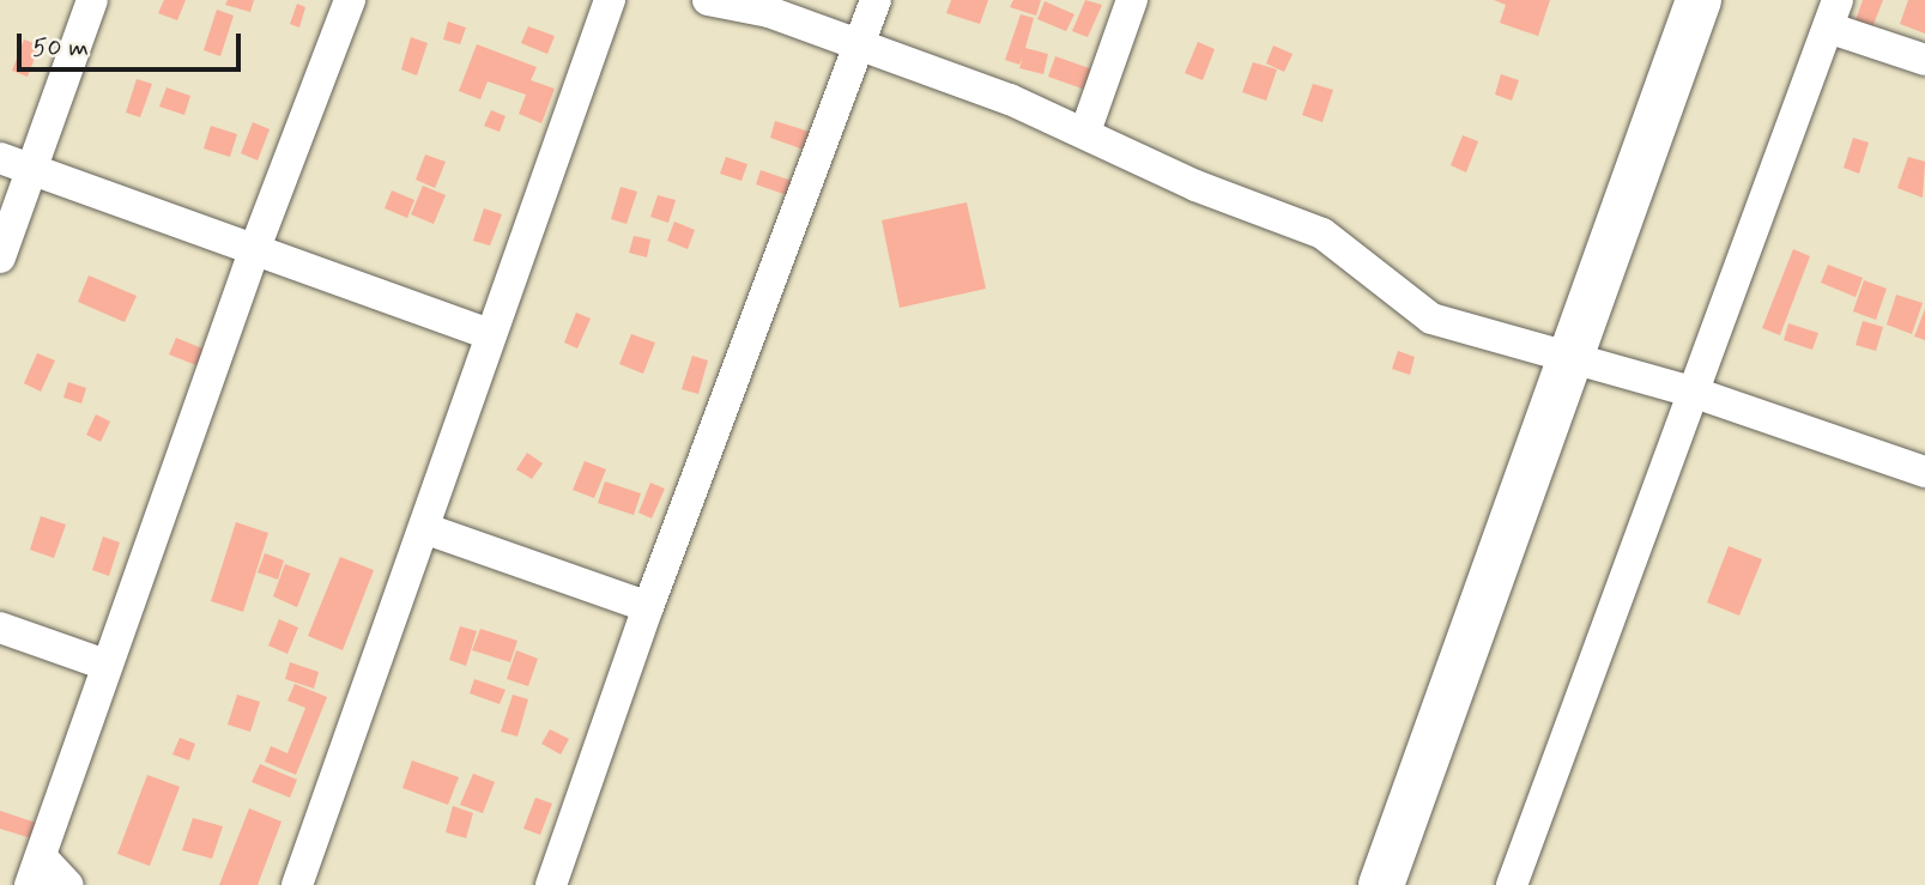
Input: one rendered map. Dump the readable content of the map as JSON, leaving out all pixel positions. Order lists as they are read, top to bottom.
{
  "scale_bar": "50 m"
}
